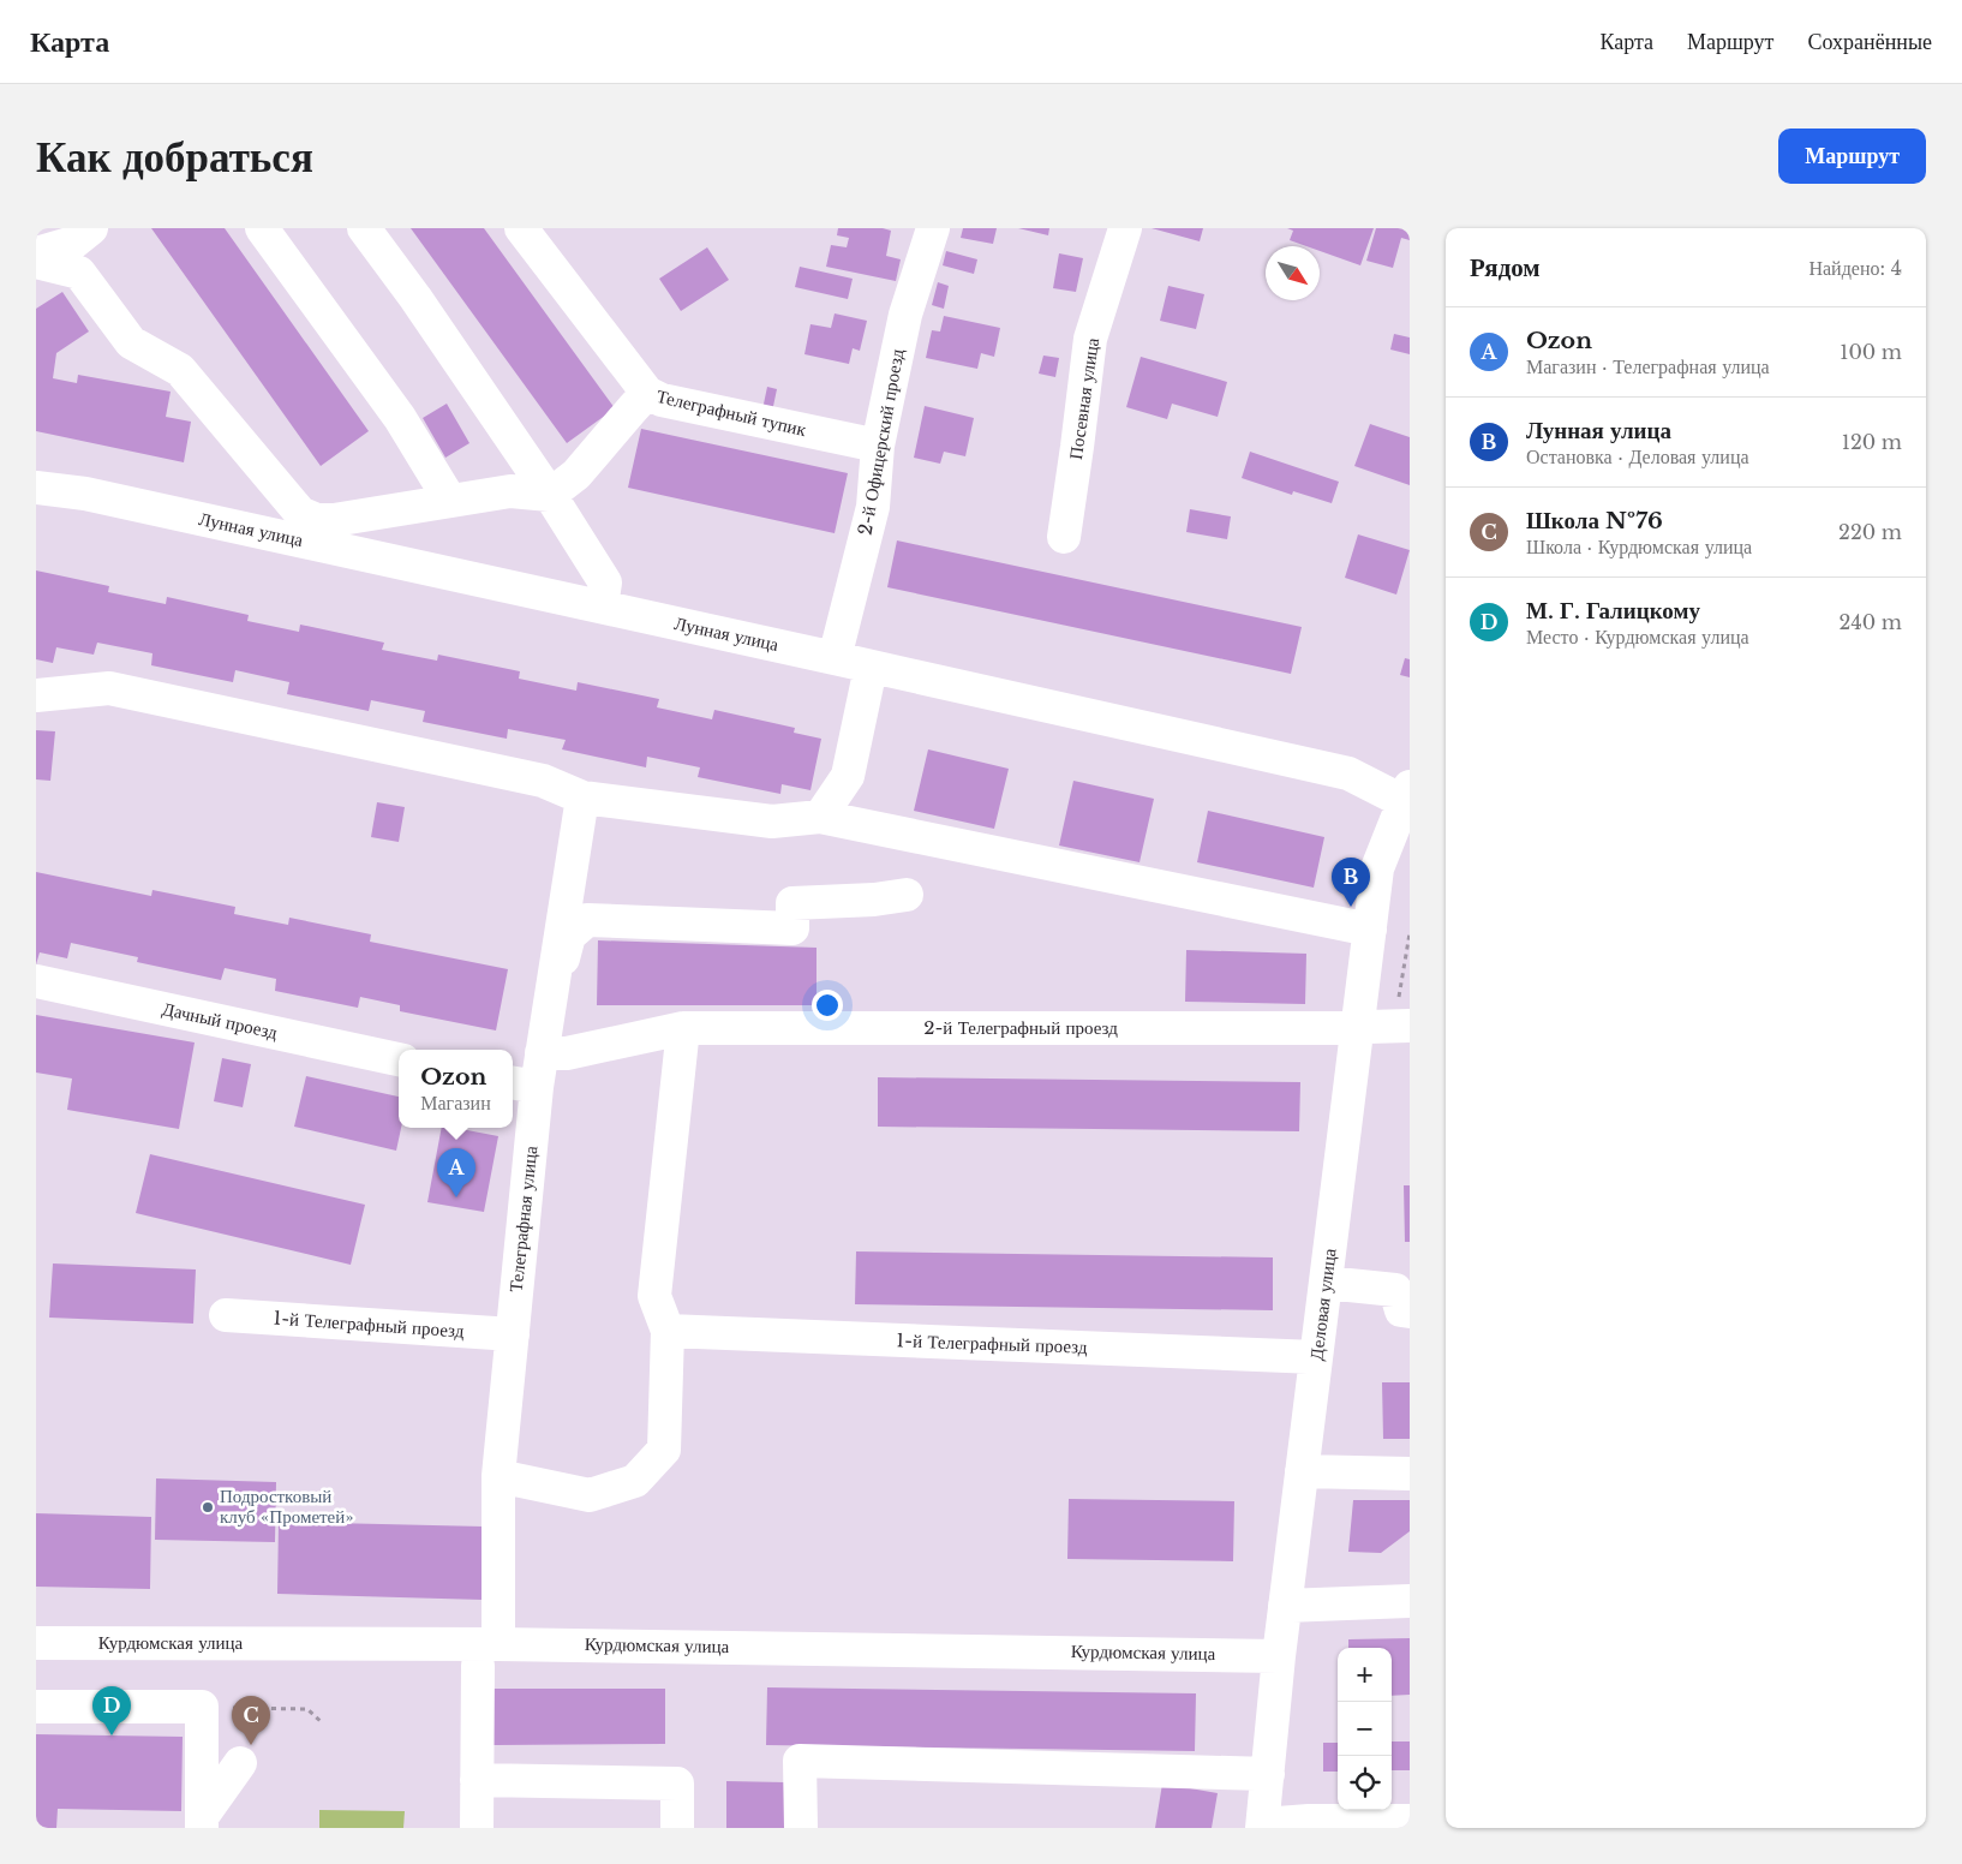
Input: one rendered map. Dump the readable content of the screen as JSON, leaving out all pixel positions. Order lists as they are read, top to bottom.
{
  "streets": {
    "street": [
      "Посевная улица",
      "Телеграфный тупик",
      "2-й Офицерский проезд",
      "Лунная улица",
      "Дачный проезд",
      "2-й Телеграфный проезд",
      "Телеграфная улица",
      "Деловая улица",
      "1-й Телеграфный проезд",
      "Курдюмская улица"
    ]
  },
  "crossings": [
    ["Телеграфный тупик", "2-й Офицерский проезд"],
    ["2-й Офицерский проезд", "Лунная улица"],
    ["Лунная улица", "Деловая улица"],
    ["2-й Телеграфный проезд", "Телеграфная улица"],
    ["2-й Телеграфный проезд", "Деловая улица"],
    ["Телеграфная улица", "1-й Телеграфный проезд"],
    ["Телеграфная улица", "Курдюмская улица"],
    ["Деловая улица", "1-й Телеграфный проезд"],
    ["Деловая улица", "Курдюмская улица"]
  ],
  "places": ["Подростковый клуб «Прометей»"],
  "north": "bottom right",
  "page": {
    "header": "Карта",
    "nav": ["Карта", "Маршрут", "Сохранённые"],
    "buttons": "Маршрут",
    "title": "Как добраться",
    "heading": ["Рядом", "Найдено: 4"],
    "list": [
      {
        "mark": "A",
        "name": "Ozon",
        "note": "Магазин · Телеграфная улица",
        "value": "100 m"
      },
      {
        "mark": "B",
        "name": "Лунная улица",
        "note": "Остановка · Деловая улица",
        "value": "120 m"
      },
      {
        "mark": "C",
        "name": "Школа №76",
        "note": "Школа · Курдюмская улица",
        "value": "220 m"
      },
      {
        "mark": "D",
        "name": "М. Г. Галицкому",
        "note": "Место · Курдюмская улица",
        "value": "240 m"
      }
    ],
    "pins": [
      "B",
      "A",
      "D",
      "C"
    ],
    "popup": ["Ozon", "Магазин"],
    "map_buttons": ["+", "−"]
  }
}
